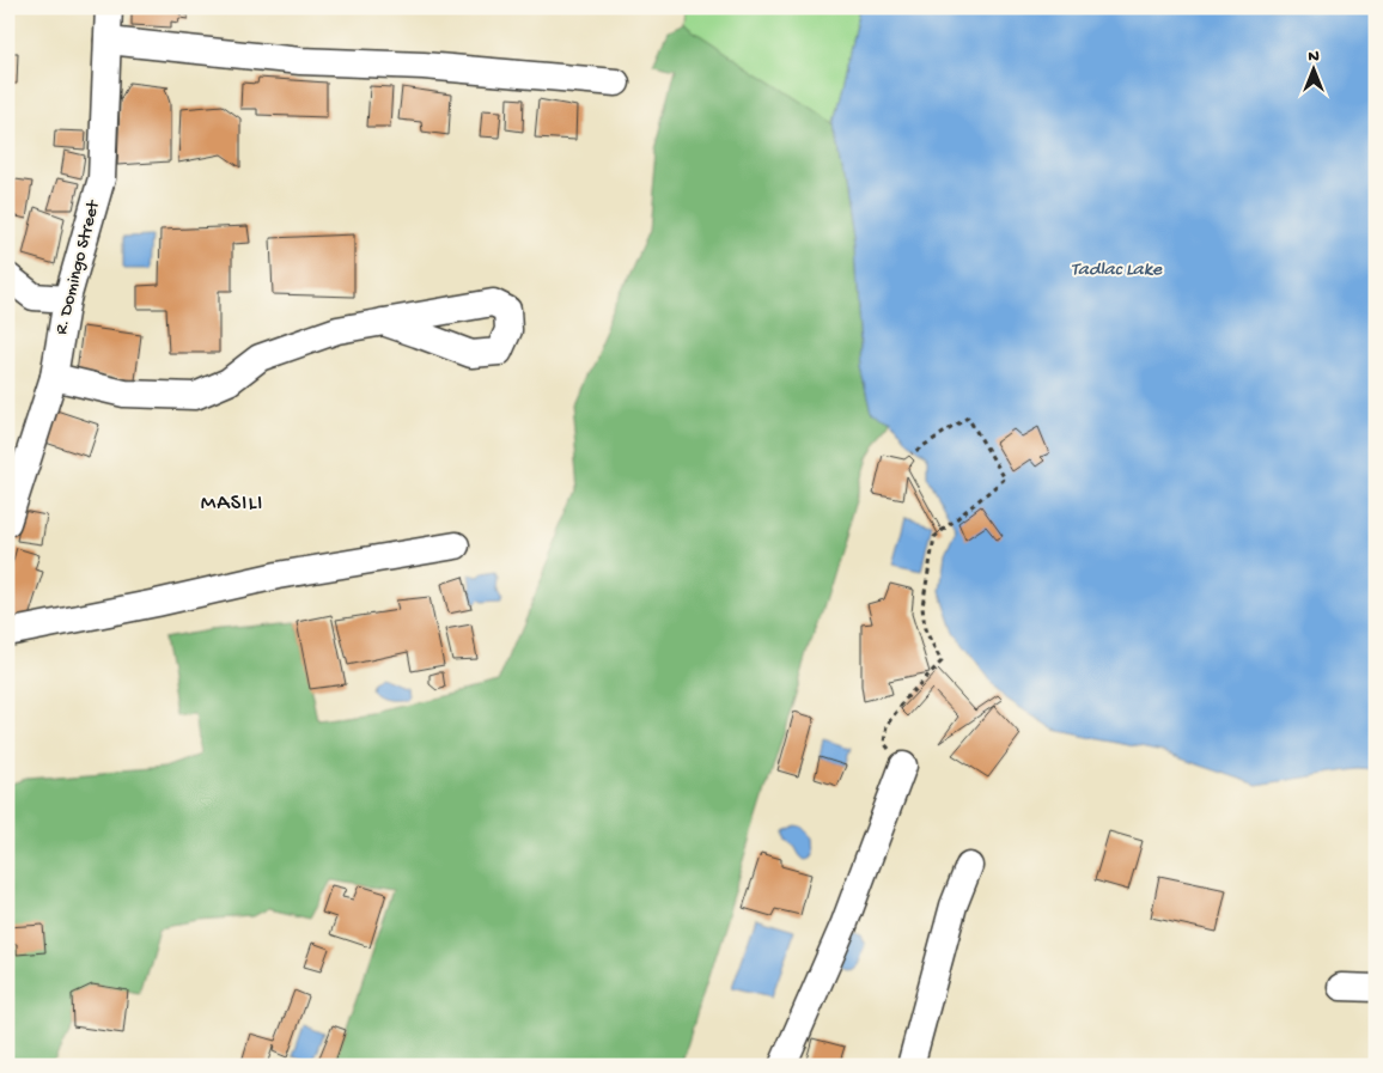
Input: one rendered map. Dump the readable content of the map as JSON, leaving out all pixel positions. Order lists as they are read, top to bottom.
{
  "streets": {
    "street": ["R. Domingo Street"]
  },
  "districts": ["MASILI"],
  "water": ["Tadlac Lake"],
  "north": "top"
}
